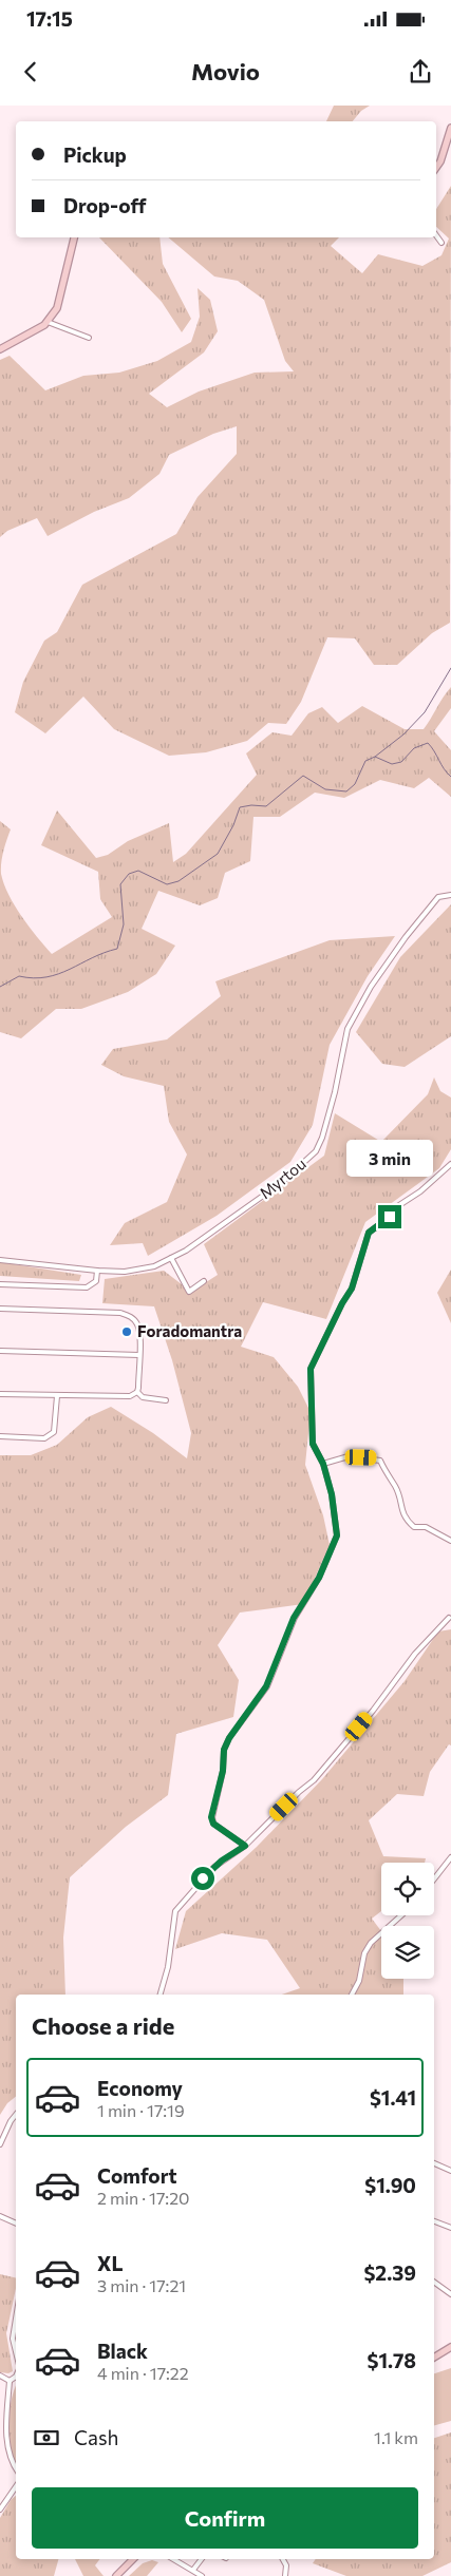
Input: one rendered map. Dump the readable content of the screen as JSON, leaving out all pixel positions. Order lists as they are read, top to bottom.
{
  "streets": {
    "street": ["Myrtou"]
  },
  "places": ["Foradomantra"],
  "page": {
    "status": "17:15",
    "header": "Movio",
    "banner": ["Pickup", "Drop-off"],
    "bubble": "3 min",
    "heading": "Choose a ride",
    "list": [
      {
        "name": "Economy",
        "note": "1 min · 17:19",
        "value": "$1.41"
      },
      {
        "name": "Comfort",
        "note": "2 min · 17:20",
        "value": "$1.90"
      },
      {
        "name": "XL",
        "note": "3 min · 17:21",
        "value": "$2.39"
      },
      {
        "name": "Black",
        "note": "4 min · 17:22",
        "value": "$1.78"
      }
    ],
    "pay": ["Cash", "1.1 km"],
    "buttons": "Confirm"
  }
}
